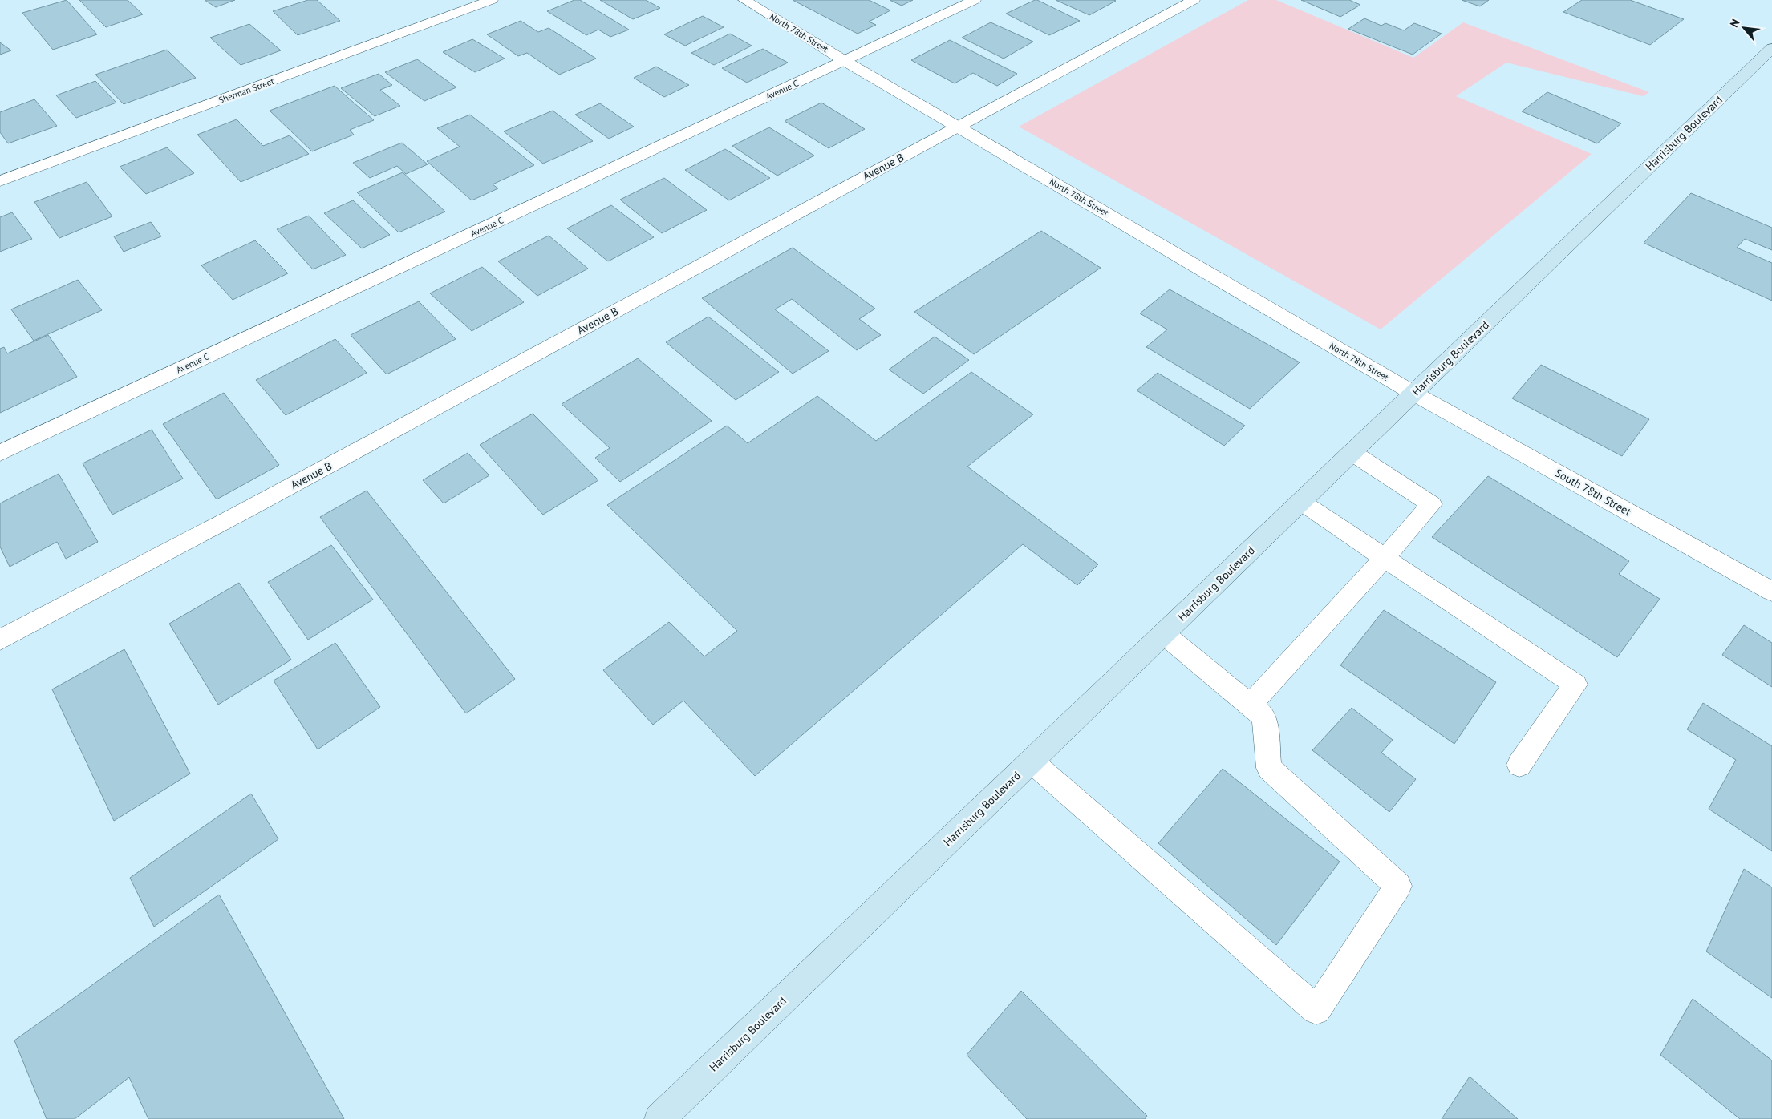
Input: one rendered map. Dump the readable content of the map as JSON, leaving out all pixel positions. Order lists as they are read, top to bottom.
{
  "streets": {
    "main road": ["Harrisburg Boulevard"],
    "street": [
      "North 78th Street",
      "Avenue C",
      "Sherman Street",
      "Avenue B",
      "South 78th Street"
    ]
  },
  "crossings": [
    ["North 78th Street", "Avenue C"],
    ["North 78th Street", "Harrisburg Boulevard"],
    ["North 78th Street", "Avenue B"],
    ["North 78th Street", "South 78th Street"],
    ["Harrisburg Boulevard", "South 78th Street"]
  ],
  "north": "top left"
}
